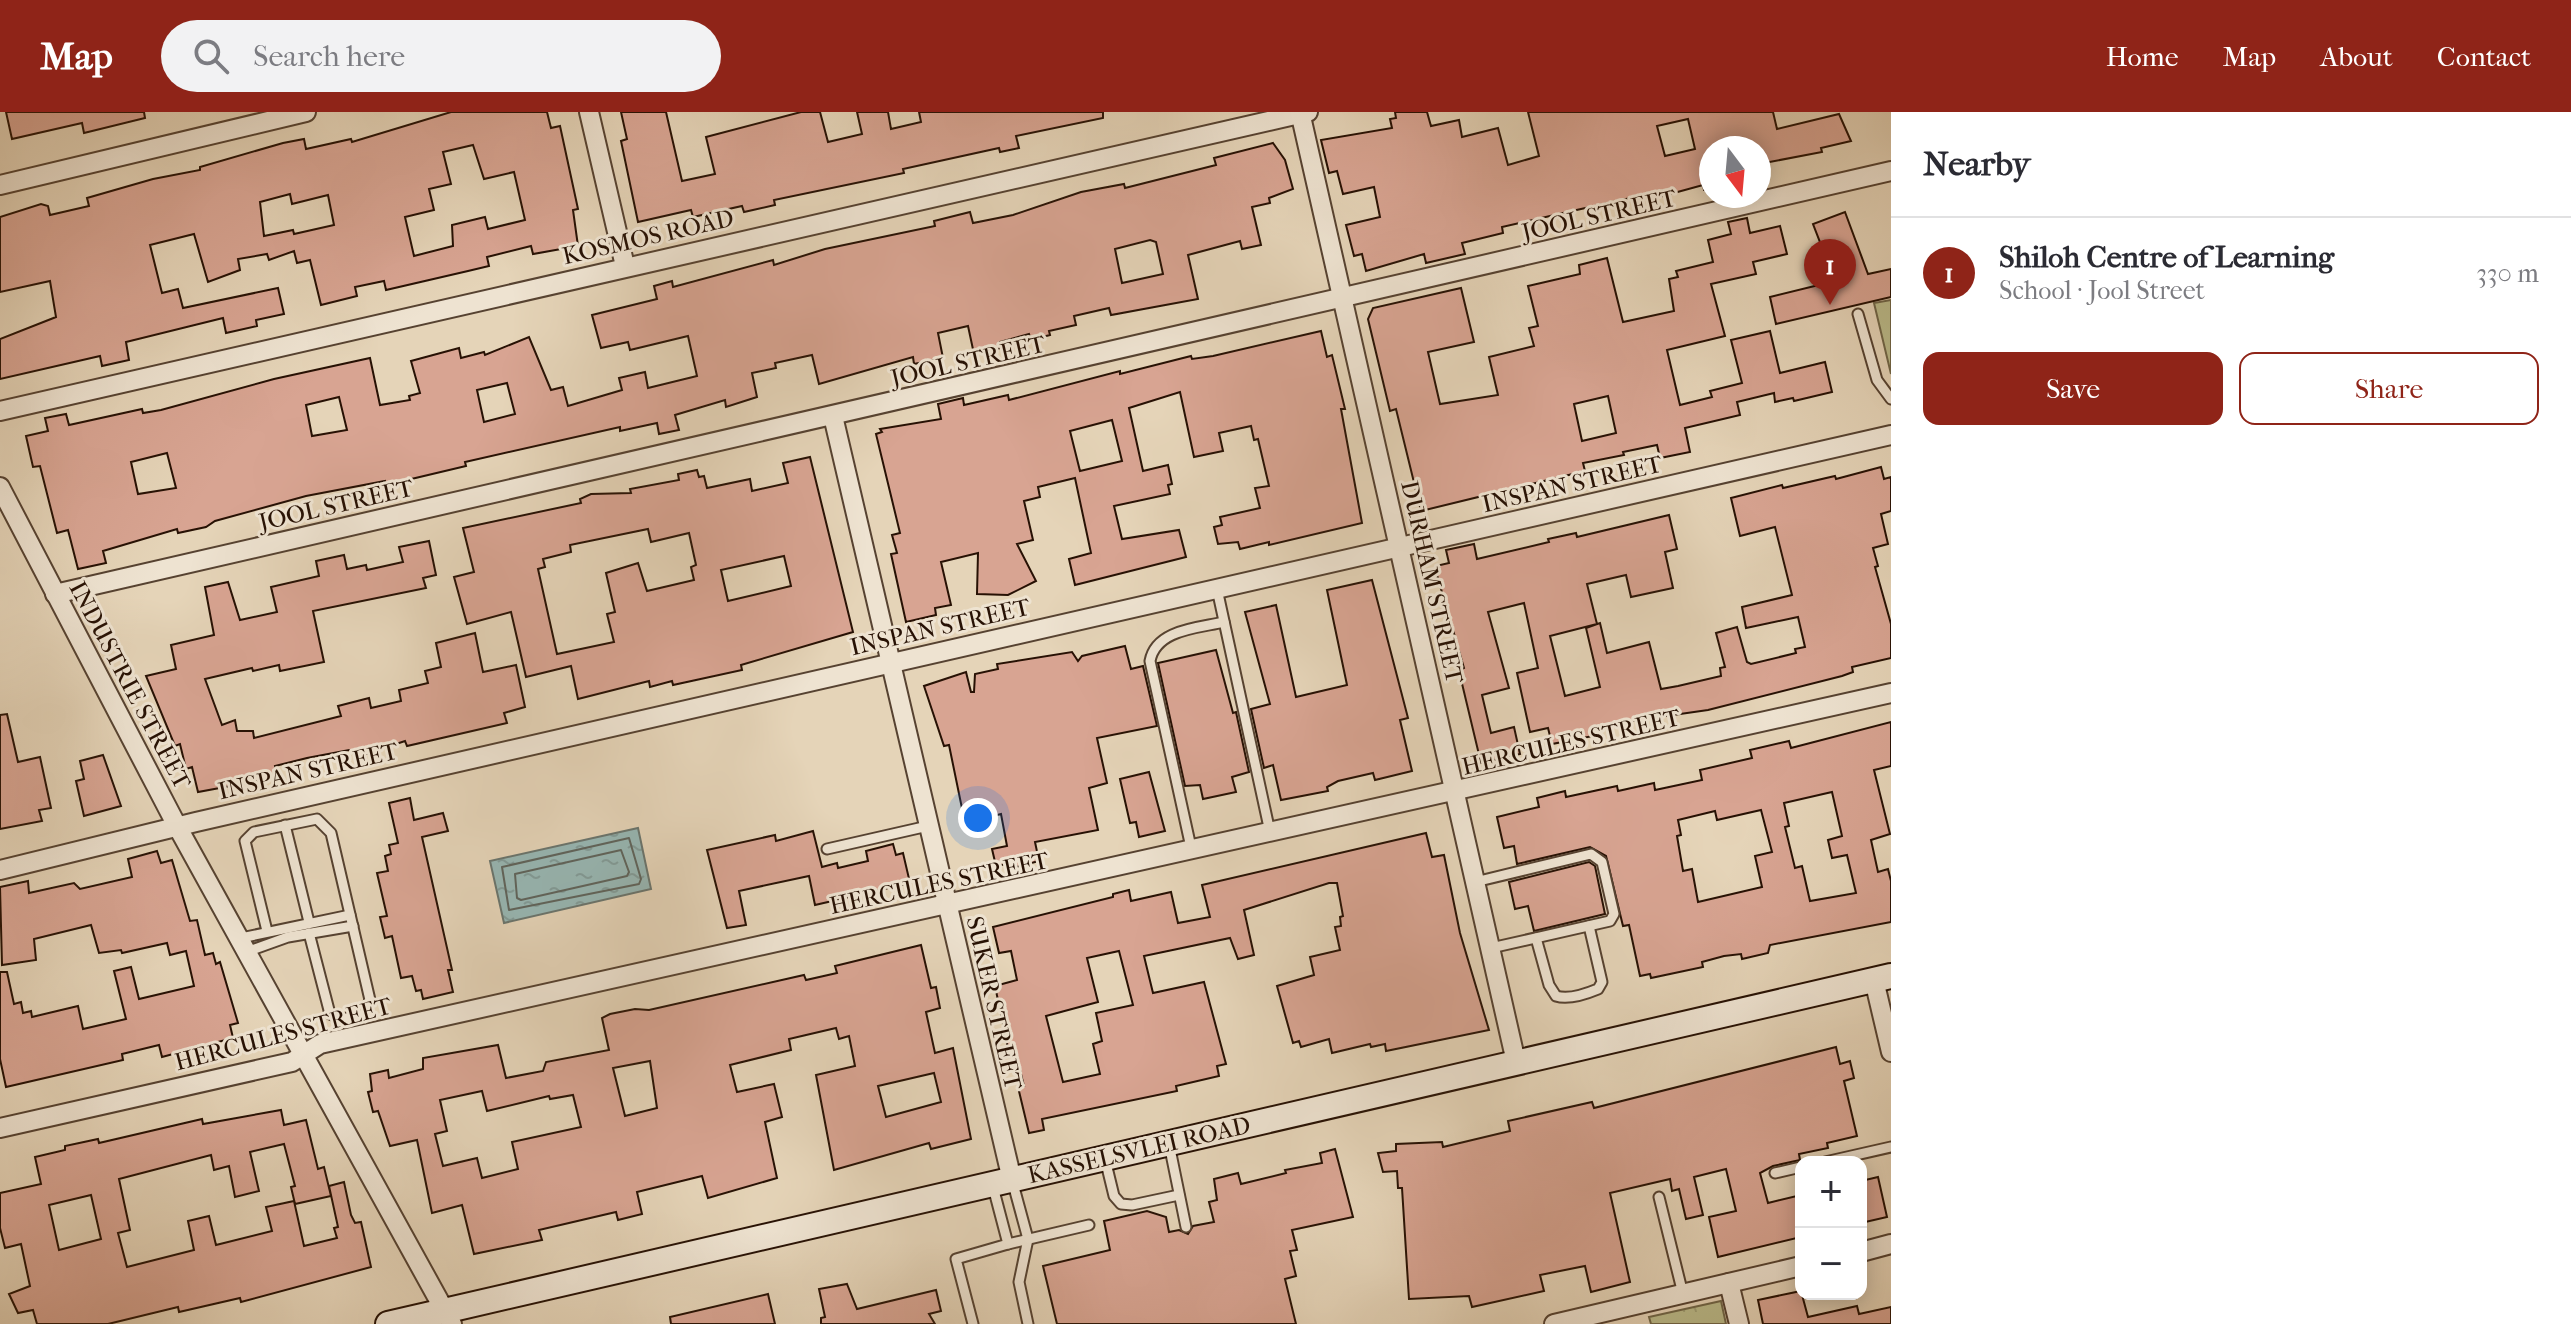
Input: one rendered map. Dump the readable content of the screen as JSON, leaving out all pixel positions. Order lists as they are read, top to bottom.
{
  "streets": {
    "street": [
      "JOOL STREET",
      "KOSMOS ROAD",
      "INSPAN STREET",
      "DURHAM STREET",
      "INDUSTRIE STREET",
      "HERCULES STREET",
      "SUKER STREET",
      "KASSELSVLEI ROAD"
    ]
  },
  "crossings": [
    ["JOOL STREET", "DURHAM STREET"],
    ["JOOL STREET", "INDUSTRIE STREET"],
    ["JOOL STREET", "SUKER STREET"],
    ["KOSMOS ROAD", "DURHAM STREET"],
    ["INSPAN STREET", "DURHAM STREET"],
    ["INSPAN STREET", "INDUSTRIE STREET"],
    ["INSPAN STREET", "SUKER STREET"],
    ["DURHAM STREET", "HERCULES STREET"],
    ["DURHAM STREET", "KASSELSVLEI ROAD"],
    ["INDUSTRIE STREET", "HERCULES STREET"],
    ["INDUSTRIE STREET", "KASSELSVLEI ROAD"],
    ["HERCULES STREET", "SUKER STREET"],
    ["SUKER STREET", "KASSELSVLEI ROAD"]
  ],
  "north": "bottom",
  "page": {
    "header": "Map",
    "search": "Search here",
    "nav": [
      "Home",
      "Map",
      "About",
      "Contact"
    ],
    "heading": "Nearby",
    "list": [
      {
        "mark": "1",
        "name": "Shiloh Centre of Learning",
        "note": "School · Jool Street",
        "value": "330 m"
      }
    ],
    "pins": "1",
    "buttons": ["Save", "Share"],
    "map_buttons": ["+", "−"]
  }
}
